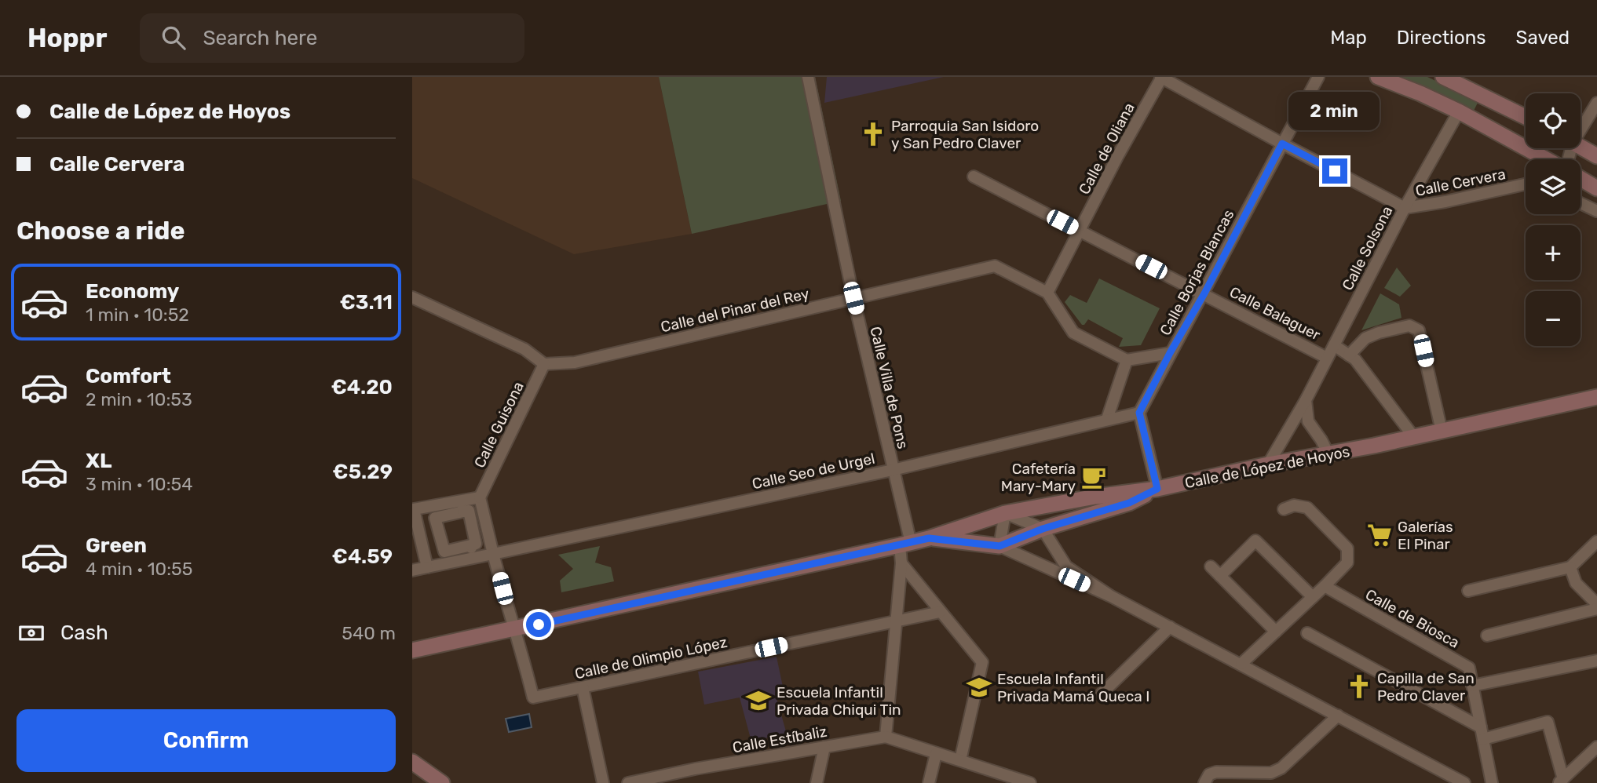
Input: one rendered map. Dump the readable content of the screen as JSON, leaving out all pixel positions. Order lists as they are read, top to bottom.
{
  "streets": {
    "street": [
      "Calle de Oliana",
      "Calle Cervera",
      "Calle Solsona",
      "Calle Borjas Blancas",
      "Calle del Pinar del Rey",
      "Calle Balaguer",
      "Calle Villa de Pons",
      "Calle Guisona",
      "Calle de López de Hoyos",
      "Calle Seo de Urgel",
      "Calle de Biosca",
      "Calle de Olimpio López",
      "Calle Estíbaliz"
    ]
  },
  "crossings": [
    ["Calle de Oliana", "Calle Cervera"],
    ["Calle de Oliana", "Calle del Pinar del Rey"],
    ["Calle de Oliana", "Calle Balaguer"],
    ["Calle Cervera", "Calle Solsona"],
    ["Calle Cervera", "Calle Borjas Blancas"],
    ["Calle Solsona", "Calle Balaguer"],
    ["Calle Solsona", "Calle de López de Hoyos"],
    ["Calle Borjas Blancas", "Calle Balaguer"],
    ["Calle Borjas Blancas", "Calle Seo de Urgel"],
    ["Calle del Pinar del Rey", "Calle Villa de Pons"],
    ["Calle del Pinar del Rey", "Calle Guisona"],
    ["Calle Villa de Pons", "Calle de López de Hoyos"],
    ["Calle Villa de Pons", "Calle Seo de Urgel"],
    ["Calle Villa de Pons", "Calle de Olimpio López"],
    ["Calle Villa de Pons", "Calle Estíbaliz"],
    ["Calle de López de Hoyos", "Calle de Olimpio López"]
  ],
  "places": {
    "church": ["Parroquia San Isidoro y San Pedro Claver", "Capilla de San Pedro Claver"],
    "cafe": ["Cafetería Mary-Mary"],
    "supermarket": ["Galerías El Pinar"],
    "school or university": ["Escuela Infantil Privada Mamá Queca I", "Escuela Infantil Privada Chiqui Tin"]
  },
  "page": {
    "header": "Hoppr",
    "search": "Search here",
    "nav": ["Map", "Directions", "Saved"],
    "banner": ["Calle de López de Hoyos", "Calle Cervera"],
    "bubble": "2 min",
    "map_buttons": ["+", "−"],
    "heading": "Choose a ride",
    "list": [
      {
        "name": "Economy",
        "note": "1 min · 10:52",
        "value": "€3.11"
      },
      {
        "name": "Comfort",
        "note": "2 min · 10:53",
        "value": "€4.20"
      },
      {
        "name": "XL",
        "note": "3 min · 10:54",
        "value": "€5.29"
      },
      {
        "name": "Green",
        "note": "4 min · 10:55",
        "value": "€4.59"
      }
    ],
    "pay": ["Cash", "540 m"],
    "buttons": "Confirm"
  }
}
